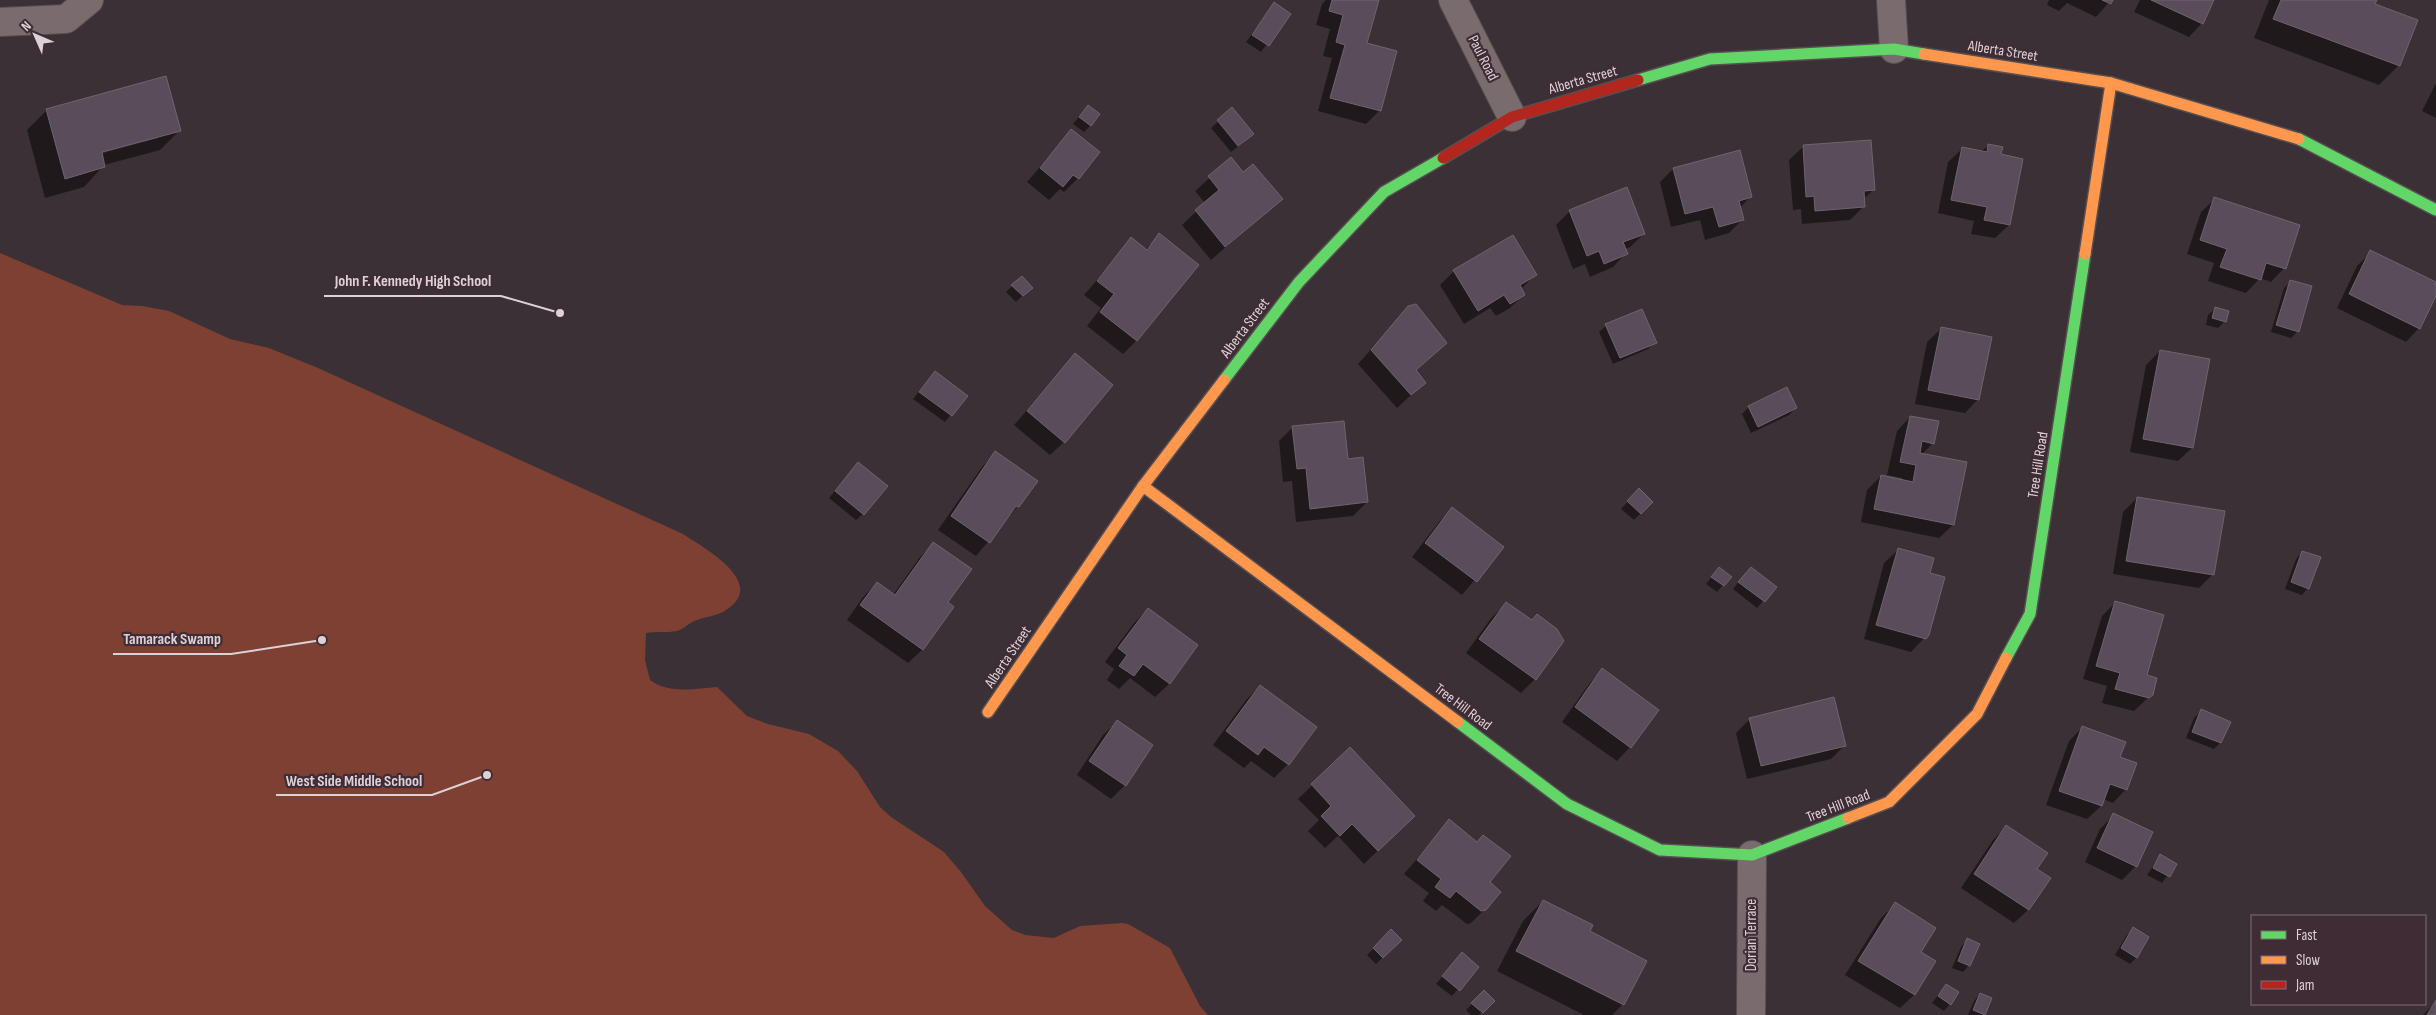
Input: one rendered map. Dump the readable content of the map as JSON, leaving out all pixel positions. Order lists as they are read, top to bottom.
{
  "streets": {
    "street": [
      "Alberta Street",
      "Paul Road",
      "Tree Hill Road",
      "Dorian Terrace"
    ]
  },
  "crossings": [
    ["Alberta Street", "Paul Road"],
    ["Alberta Street", "Tree Hill Road"],
    ["Tree Hill Road", "Dorian Terrace"]
  ],
  "places": ["John F. Kennedy High School", "Tamarack Swamp", "West Side Middle School"],
  "legend": ["Fast", "Slow", "Jam"],
  "north": "top left"
}
